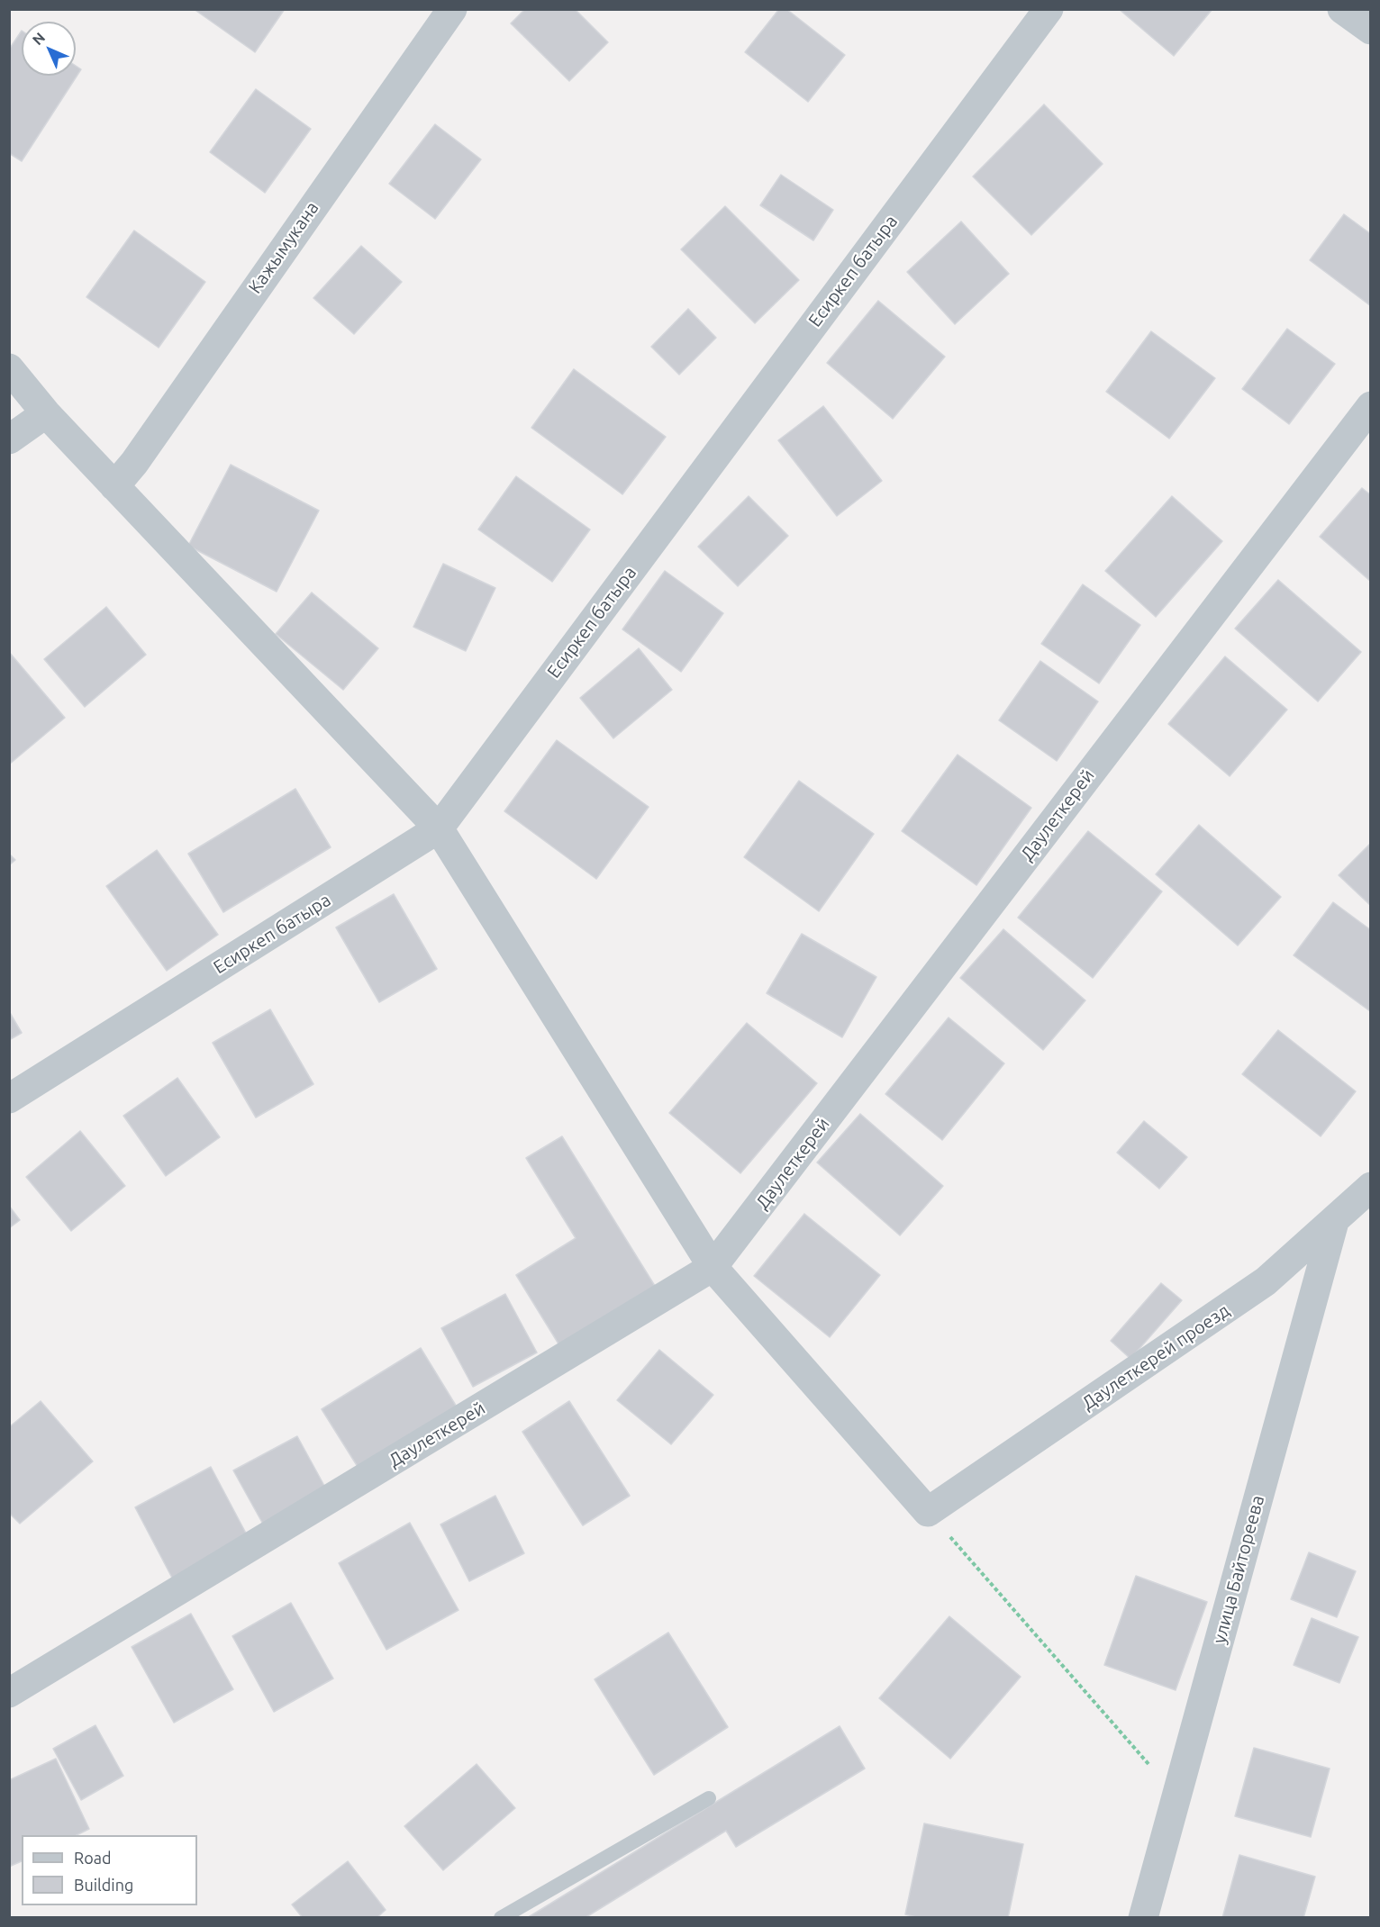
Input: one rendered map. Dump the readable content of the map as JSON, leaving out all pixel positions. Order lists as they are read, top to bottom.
{
  "streets": {
    "street": [
      "Кажымукана",
      "Есиркеп батыра",
      "Даулеткерей",
      "Даулеткерей проезд",
      "улица Байтореева"
    ]
  },
  "crossings": [
    ["Даулеткерей проезд", "улица Байтореева"]
  ],
  "legend": ["Road", "Building"],
  "north": "top left"
}
